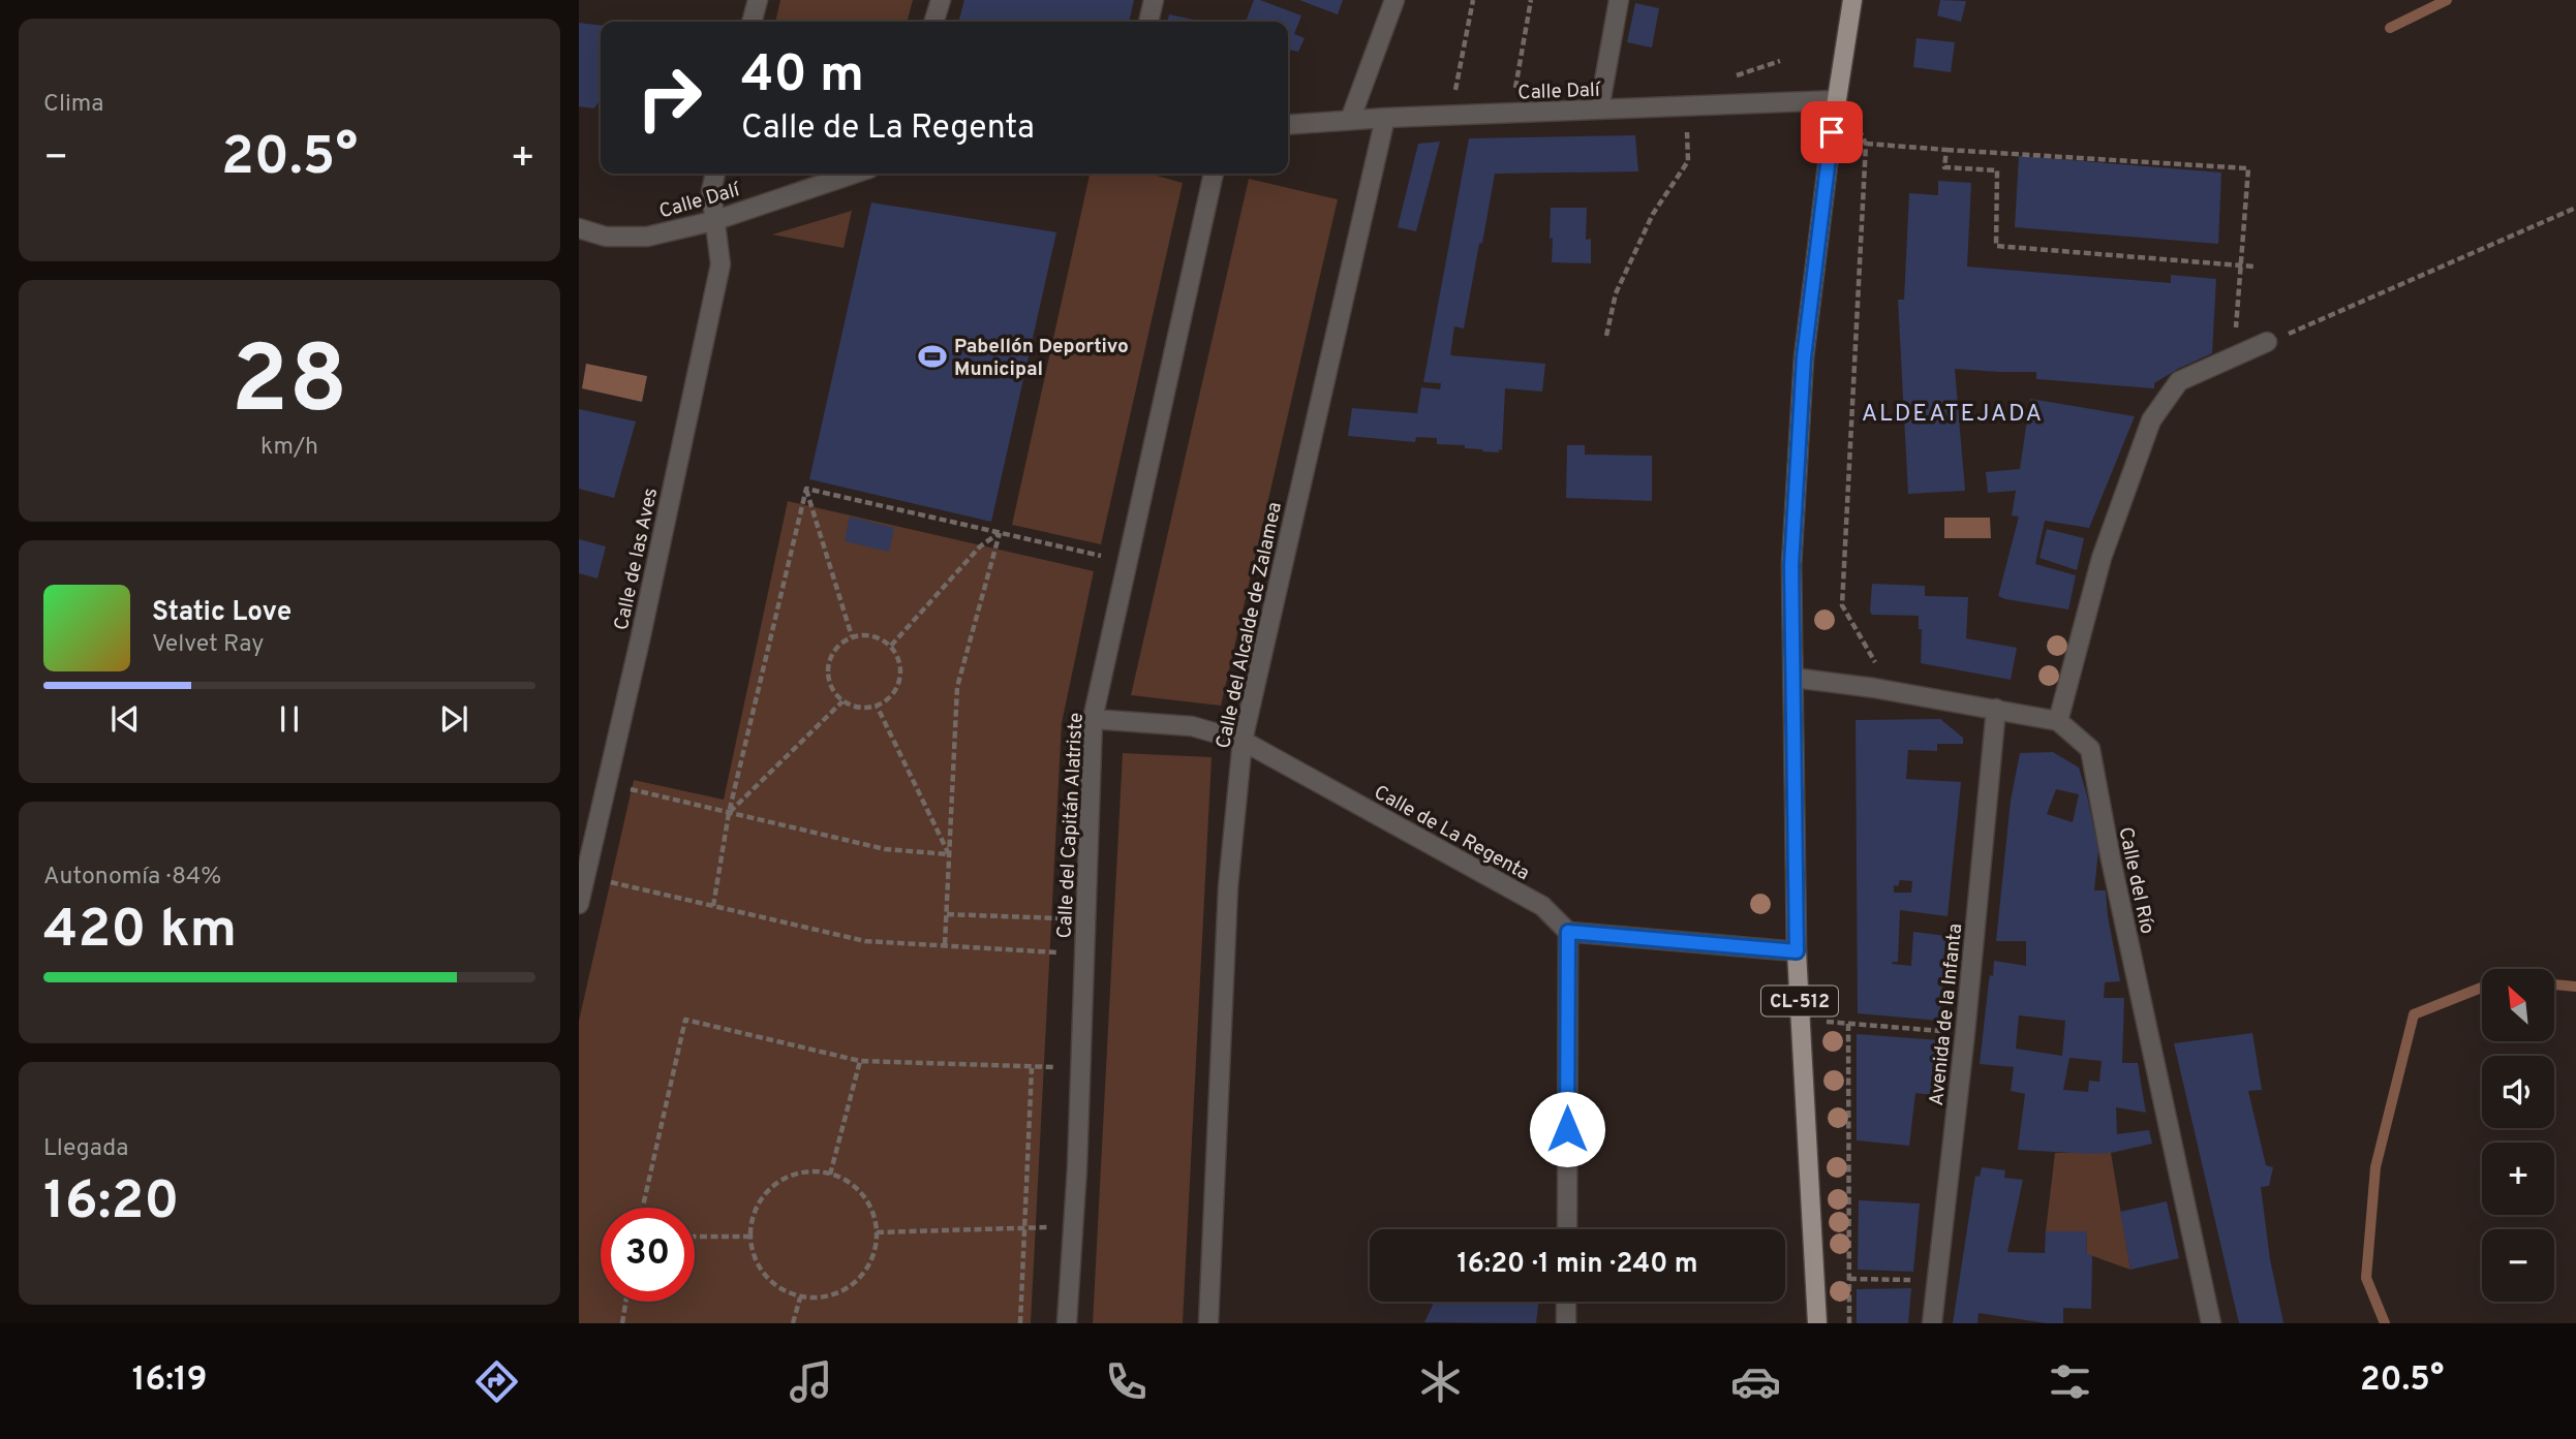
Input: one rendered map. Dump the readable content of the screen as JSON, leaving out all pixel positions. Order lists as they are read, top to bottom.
{
  "streets": {
    "main road": ["CL-512"],
    "street": [
      "Calle Dalí",
      "Calle de las Aves",
      "Calle del Alcalde de Zalamea",
      "Calle del Capitán Alatriste",
      "Calle de La Regenta",
      "Calle del Río",
      "Avenida de la Infanta"
    ]
  },
  "crossings": [
    ["Calle Dalí", "Calle de las Aves"],
    ["Calle Dalí", "Calle del Alcalde de Zalamea"],
    ["Calle Dalí", "CL-512"],
    ["Calle del Alcalde de Zalamea", "Calle de La Regenta"],
    ["Calle del Capitán Alatriste", "Calle de La Regenta"]
  ],
  "districts": ["ALDEATEJADA"],
  "places": {
    "sports": ["Pabellón Deportivo Municipal"]
  },
  "north": "top left",
  "page": {
    "tile": [
      "Clima",
      ["28", "km/h"],
      ["Autonomía · 84%", "420 km"],
      ["Llegada", "16:20"]
    ],
    "turn": ["40 m", "Calle de La Regenta"],
    "heat": ["−", "20.5°", "+"],
    "song": ["Static Love", "Velvet Ray"],
    "map_buttons": ["+", "−"],
    "limit": "30",
    "trip": "16:20 · 1 min · 240 m",
    "tabs": ["16:19", "20.5°"]
  }
}
